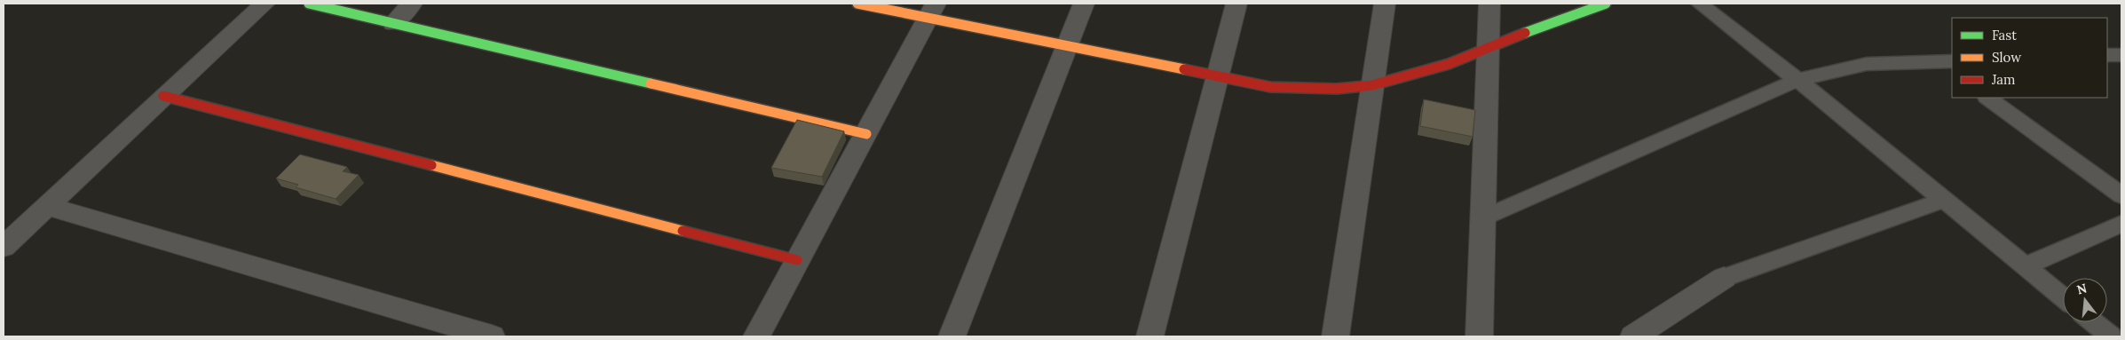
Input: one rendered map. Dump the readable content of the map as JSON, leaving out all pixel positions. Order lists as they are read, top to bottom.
{
  "legend": ["Fast", "Slow", "Jam"],
  "north": "top"
}
